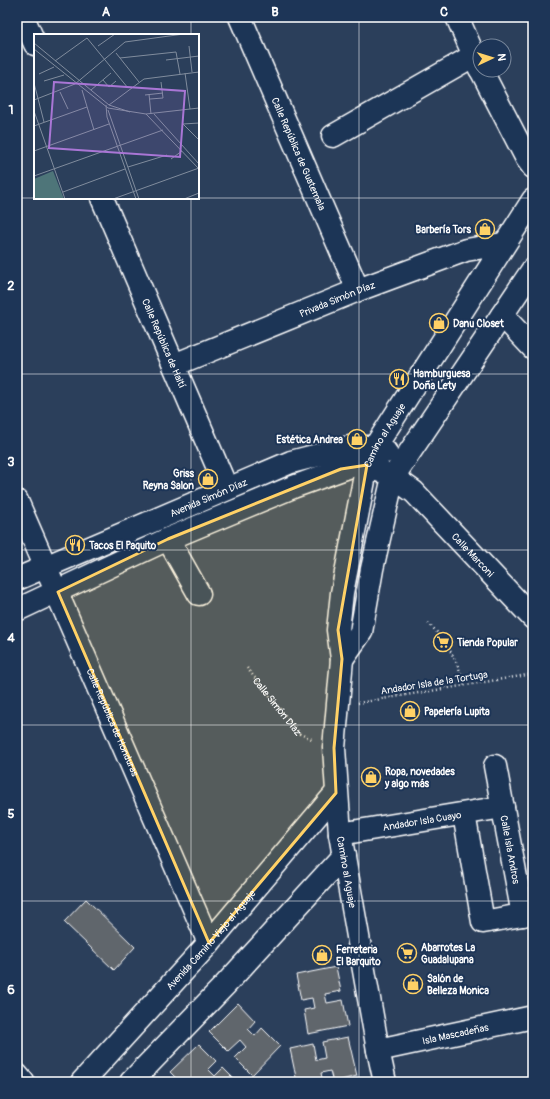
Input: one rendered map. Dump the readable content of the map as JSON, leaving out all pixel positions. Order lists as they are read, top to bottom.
{
  "streets": {
    "street": [
      "Calle República de Guatemala",
      "Privada Simón Díaz",
      "Calle República de Haití",
      "Camino al Aguaje",
      "Avenida Simón Díaz",
      "Calle Marconi",
      "Calle República de Honduras",
      "Andador Isla Cuayo",
      "Calle Isla Andros",
      "Avenida Camino Viejo al Aguaje",
      "Isla Mascadeñas"
    ],
    "path": ["Andador Isla de la Tortuga", "Calle Simón Díaz"]
  },
  "crossings": [
    ["Calle República de Guatemala", "Privada Simón Díaz"],
    ["Privada Simón Díaz", "Calle República de Haití"],
    ["Privada Simón Díaz", "Camino al Aguaje"],
    ["Calle República de Haití", "Avenida Simón Díaz"],
    ["Camino al Aguaje", "Avenida Simón Díaz"],
    ["Camino al Aguaje", "Calle Marconi"],
    ["Camino al Aguaje", "Andador Isla de la Tortuga"],
    ["Camino al Aguaje", "Calle Simón Díaz"],
    ["Camino al Aguaje", "Andador Isla Cuayo"],
    ["Camino al Aguaje", "Avenida Camino Viejo al Aguaje"],
    ["Camino al Aguaje", "Isla Mascadeñas"],
    ["Avenida Simón Díaz", "Calle Marconi"],
    ["Avenida Simón Díaz", "Calle República de Honduras"],
    ["Calle República de Honduras", "Avenida Camino Viejo al Aguaje"],
    ["Andador Isla Cuayo", "Calle Isla Andros"]
  ],
  "places": {
    "shop": [
      "Barbería Tors",
      "Danu Closet",
      "Estética Andrea",
      "Griss Reyna Salon",
      "Papelería Lupita",
      "Ropa, novedades y algo más",
      "Ferreteria El Barquito",
      "Salón de Belleza Monica"
    ],
    "restaurant": ["Hamburguesa Doña Lety", "Tacos El Paquito"],
    "supermarket": ["Tienda Popular", "Abarrotes La Guadalupana"]
  },
  "north": "right",
  "grid": {
    "columns": ["A", "B", "C"],
    "rows": [
      "1",
      "2",
      "3",
      "4",
      "5",
      "6"
    ]
  }
}
